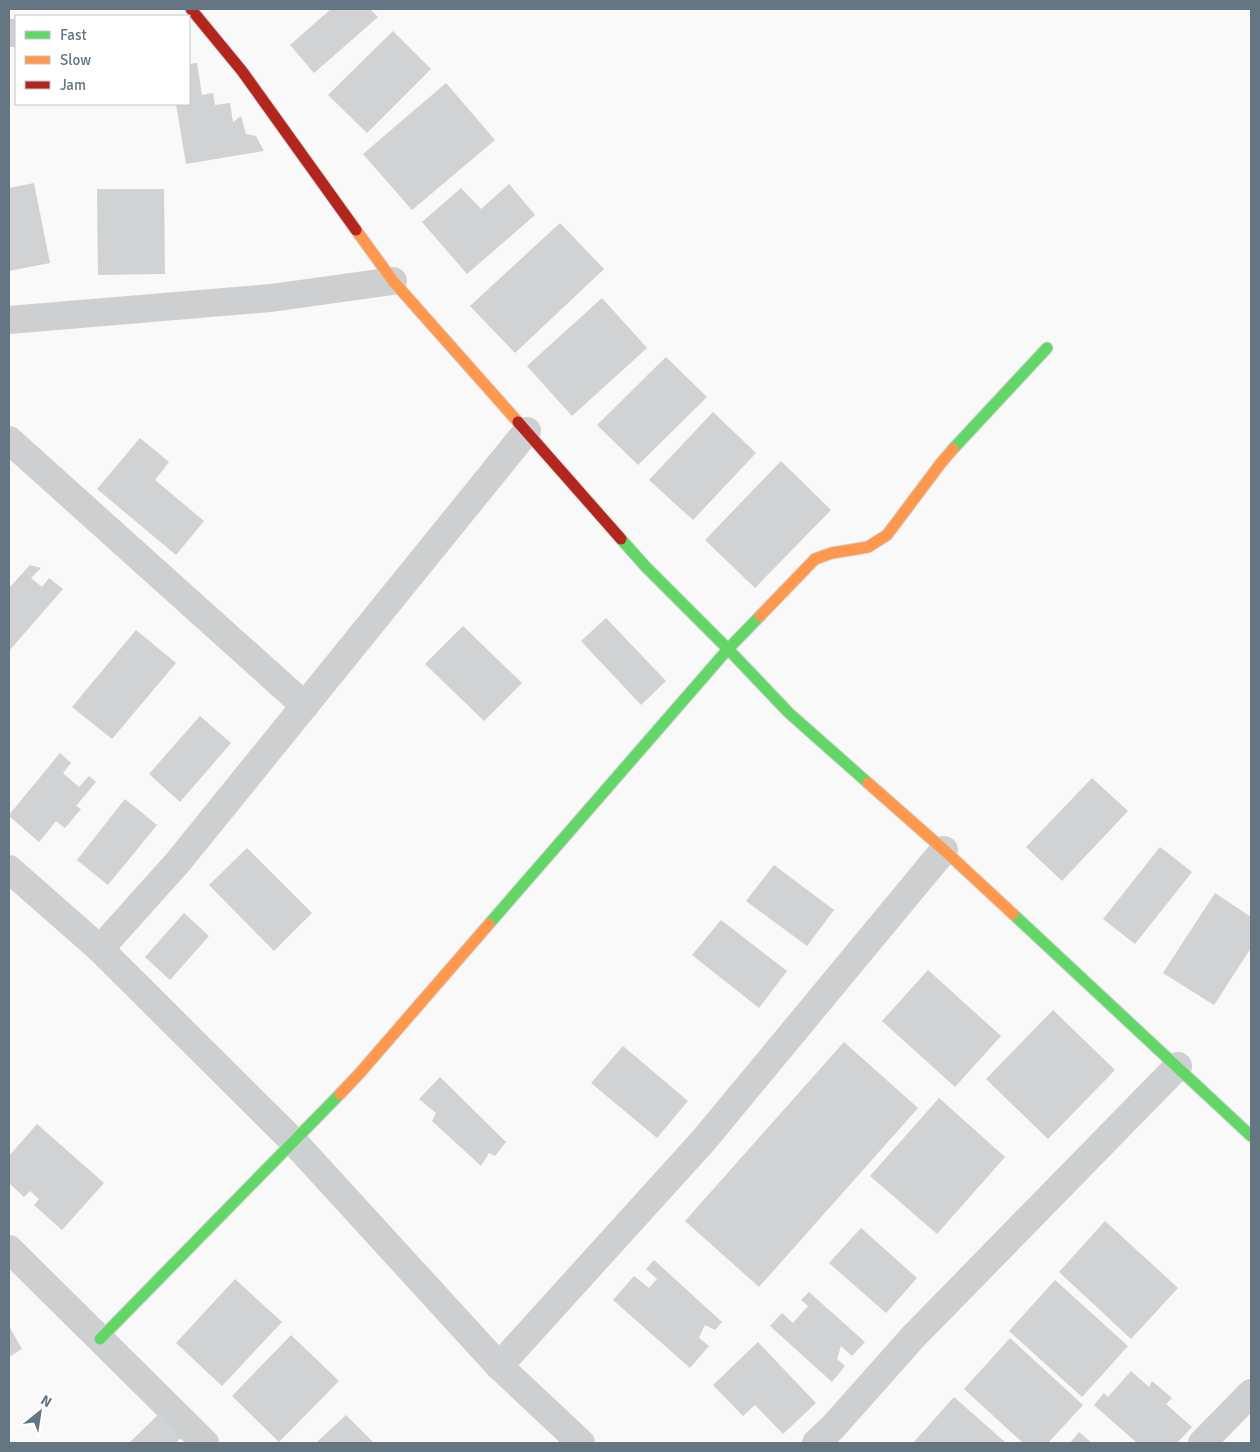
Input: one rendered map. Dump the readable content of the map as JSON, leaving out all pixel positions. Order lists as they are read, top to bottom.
{
  "legend": ["Fast", "Slow", "Jam"],
  "north": "top right"
}
